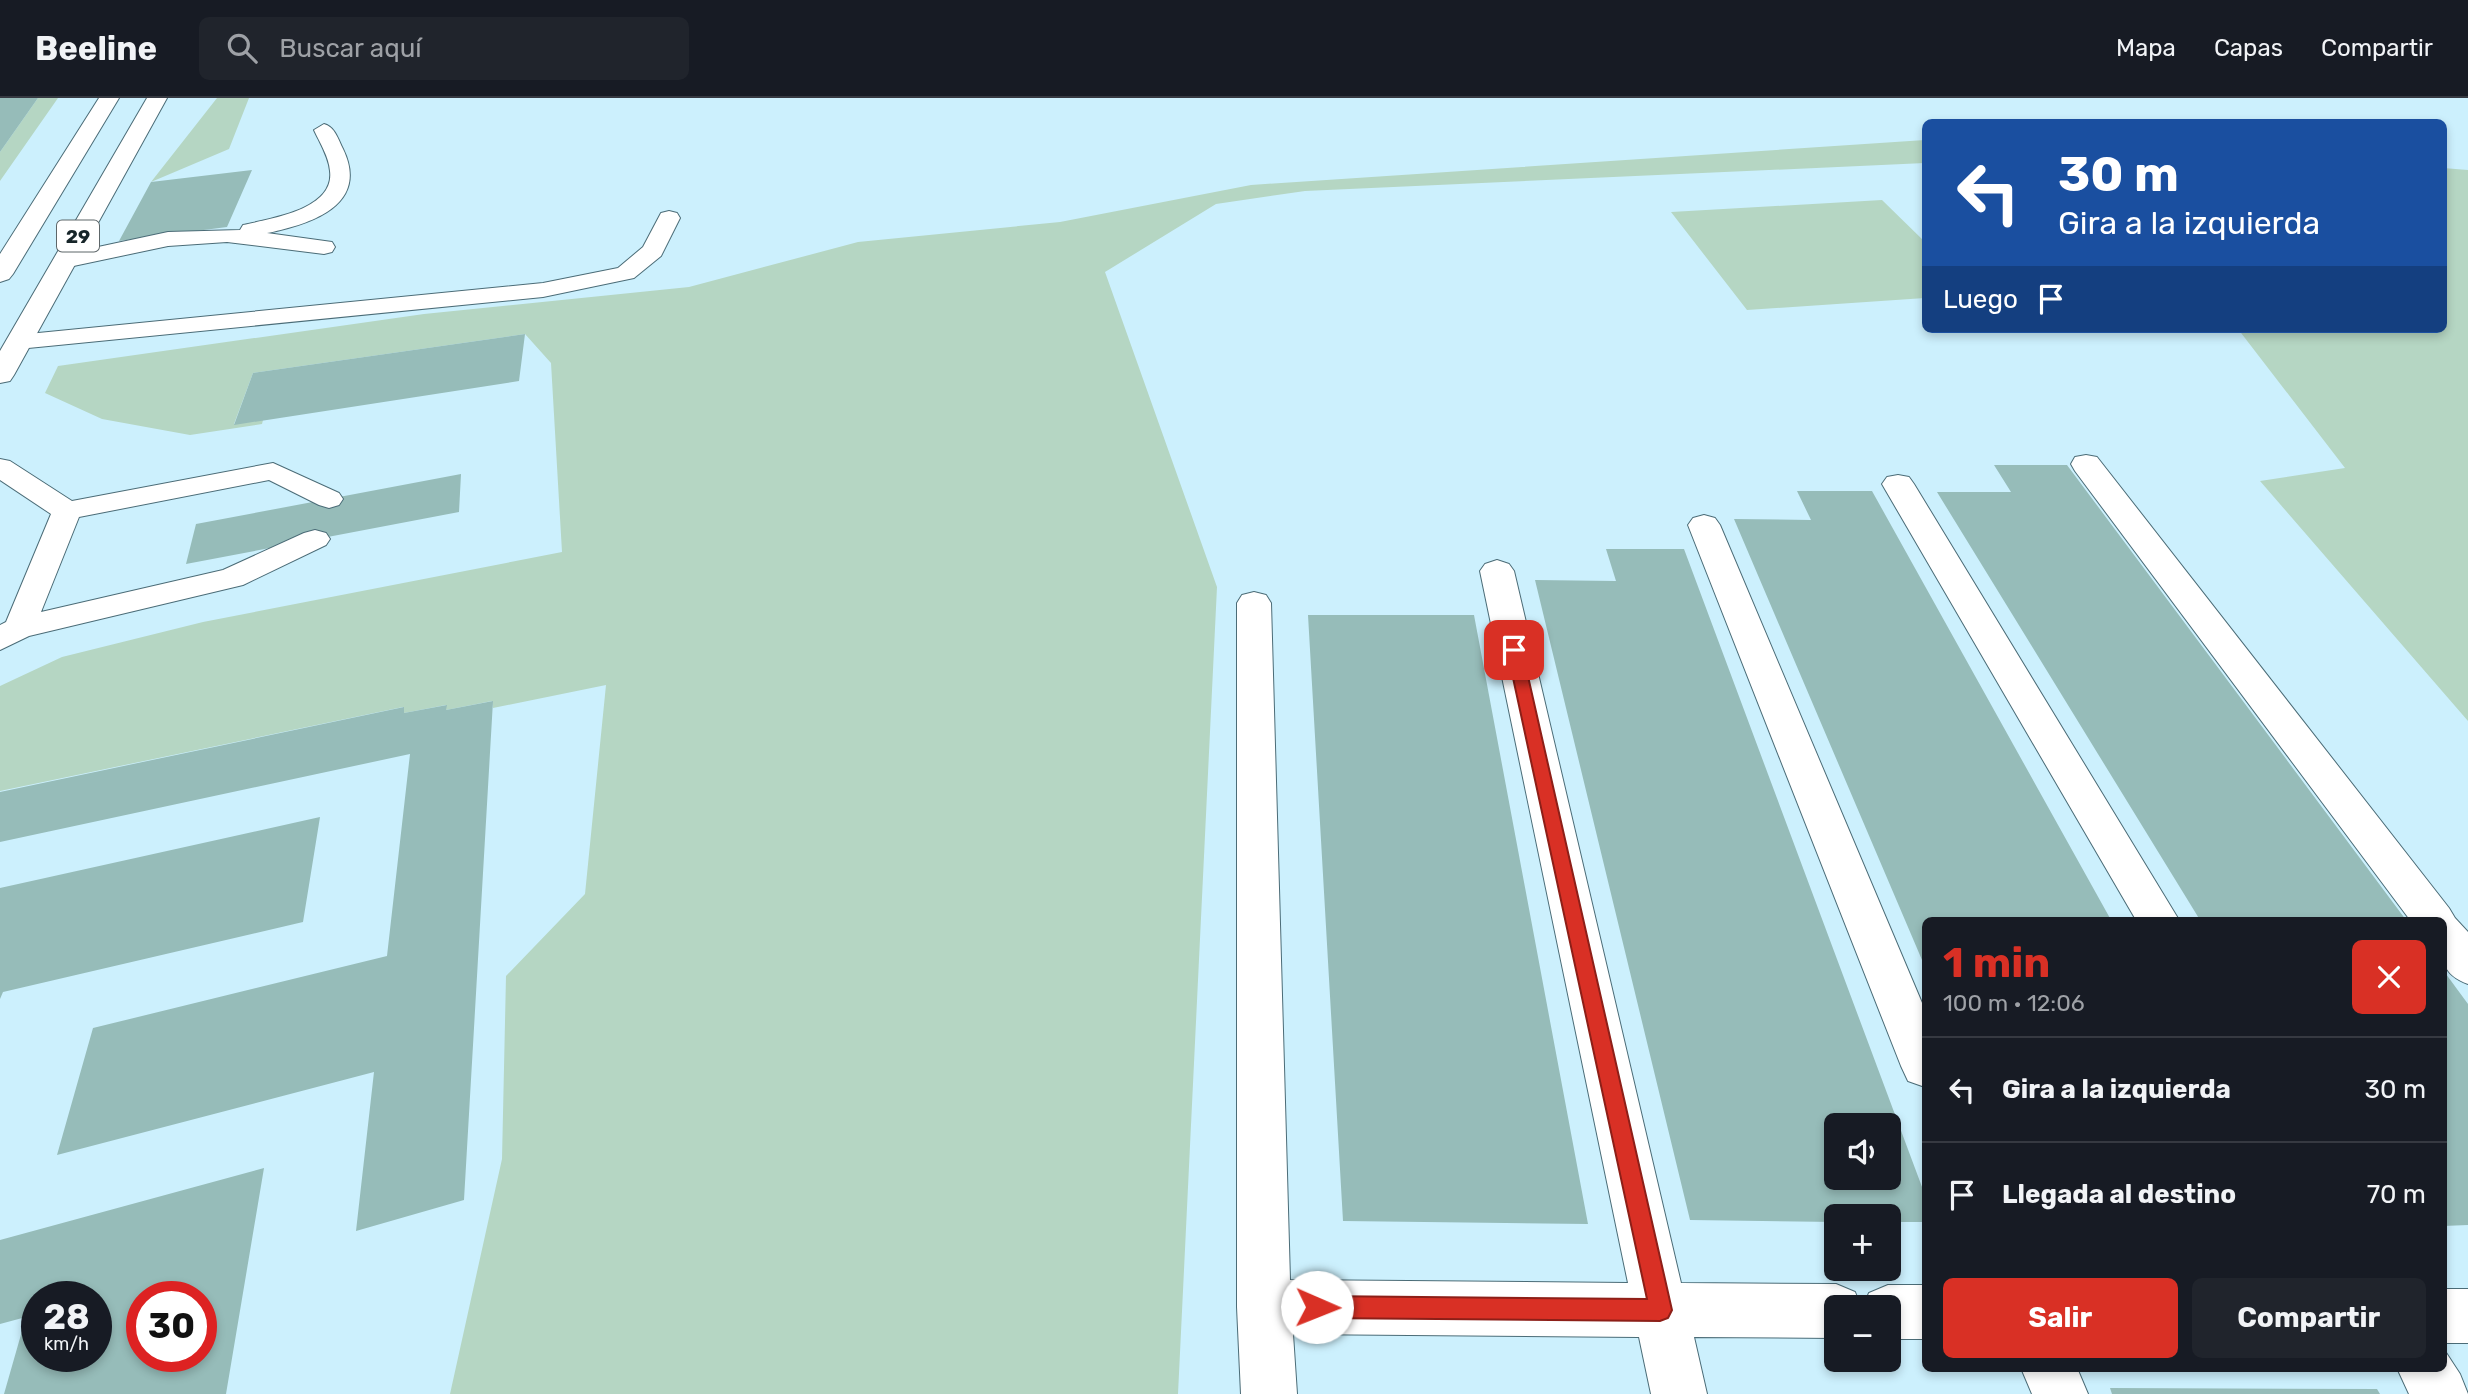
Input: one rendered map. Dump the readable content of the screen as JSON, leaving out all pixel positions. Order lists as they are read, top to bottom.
{
  "streets": {
    "street": ["29"]
  },
  "page": {
    "header": "Beeline",
    "search": "Buscar aquí",
    "nav": ["Mapa", "Capas", "Compartir"],
    "turn": ["30 m", "Gira a la izquierda"],
    "then": "Luego",
    "heading": ["1 min", "100 m · 12:06"],
    "list": [
      {
        "name": "Gira a la izquierda",
        "value": "30 m"
      },
      {
        "name": "Llegada al destino",
        "value": "70 m"
      }
    ],
    "map_buttons": ["+", "−"],
    "buttons": ["Salir", "Compartir"],
    "speed": "28 km/h",
    "limit": "30"
  }
}
